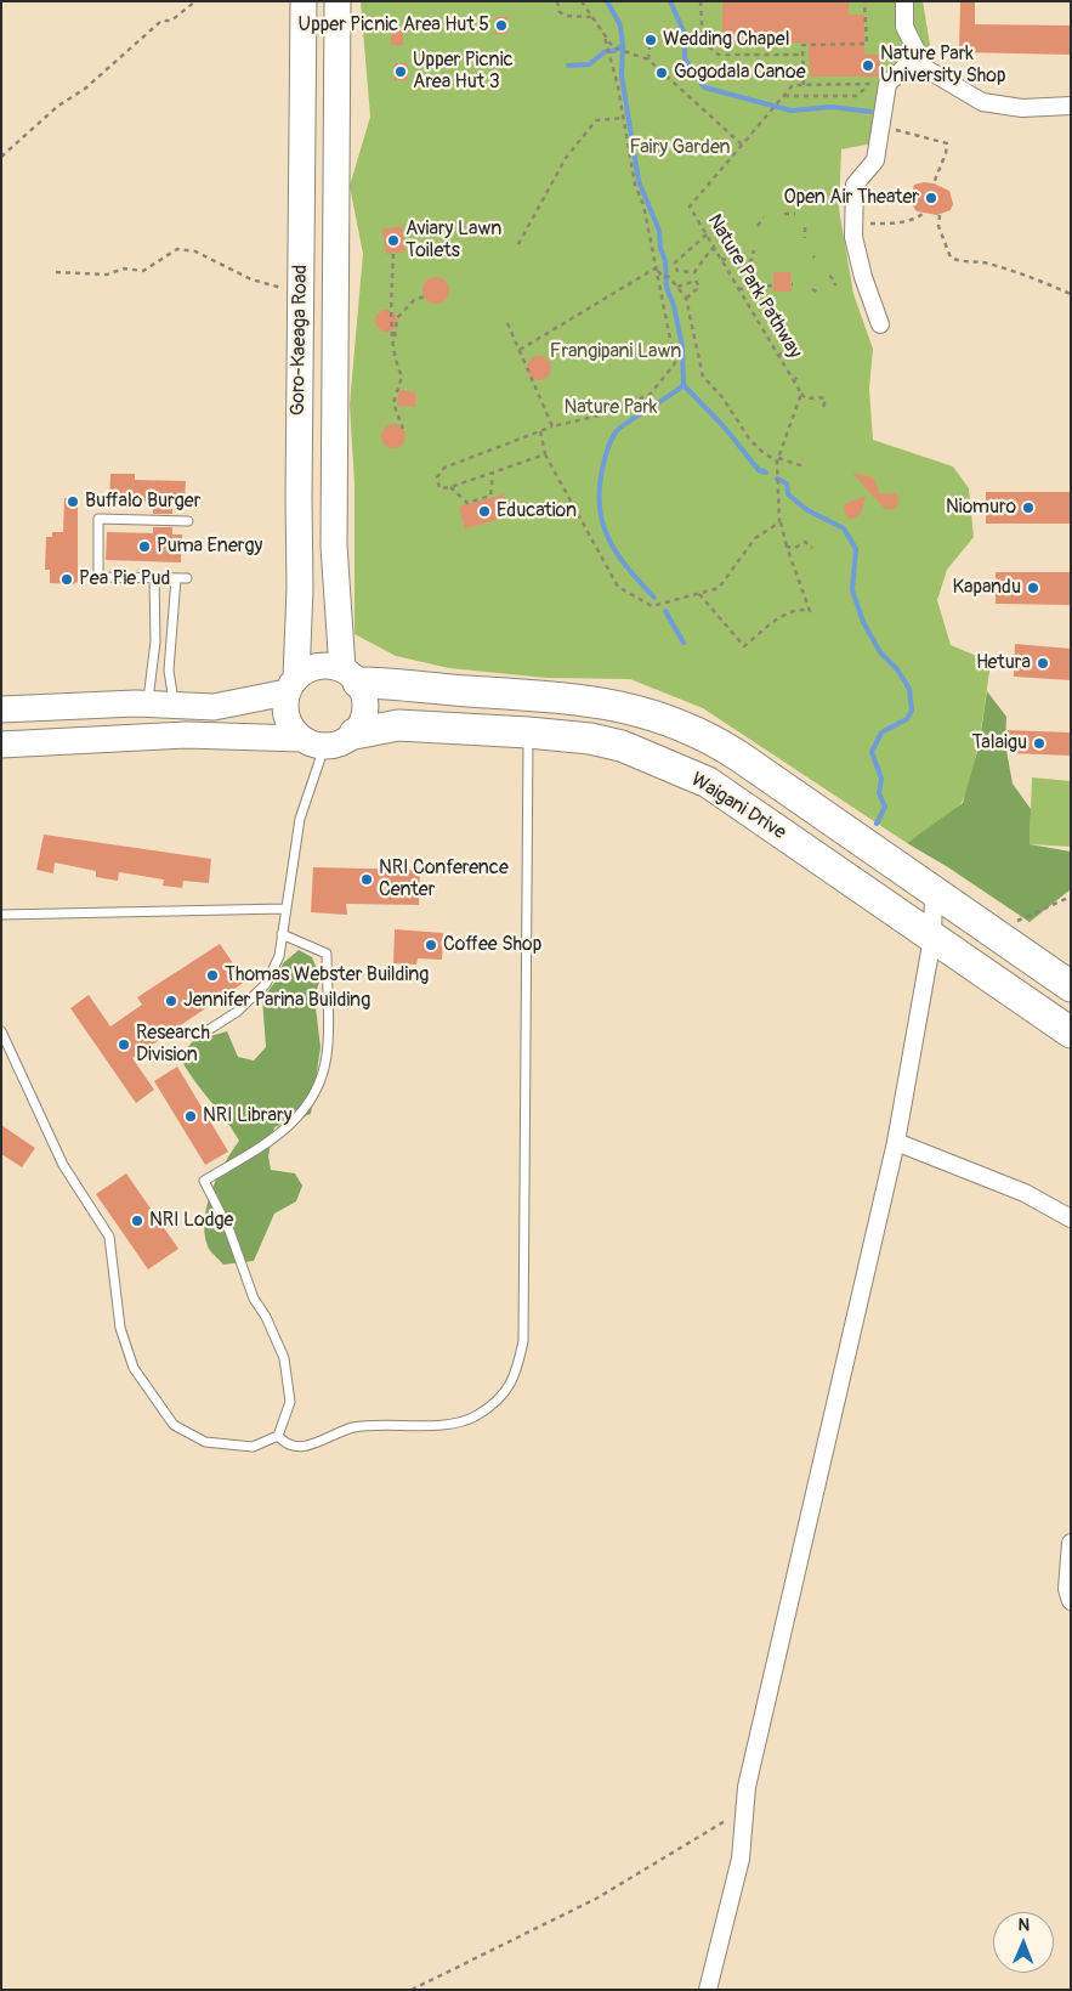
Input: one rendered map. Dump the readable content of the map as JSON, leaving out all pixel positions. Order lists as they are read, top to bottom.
{
  "streets": {
    "highway": ["Waigani Drive"],
    "main road": ["Goro-Kaeaga Road"],
    "path": ["Nature Park Pathway"]
  },
  "crossings": [
    ["Goro-Kaeaga Road", "Waigani Drive"]
  ],
  "parks": ["Fairy Garden", "Frangipani Lawn", "Nature Park"],
  "places": [
    "Upper Picnic Area Hut 5",
    "Wedding Chapel",
    "Nature Park University Shop",
    "Upper Picnic Area Hut 3",
    "Gogodala Canoe",
    "Open Air Theater",
    "Aviary Lawn Toilets",
    "Buffalo Burger",
    "Niomuro",
    "Education",
    "Puma Energy",
    "Pea Pie Pud",
    "Kapandu",
    "Hetura",
    "Talaigu",
    "NRI Conference Center",
    "Coffee Shop",
    "Thomas Webster Building",
    "Jennifer Parina Building",
    "Research Division",
    "NRI Library",
    "NRI Lodge"
  ],
  "north": "top"
}
